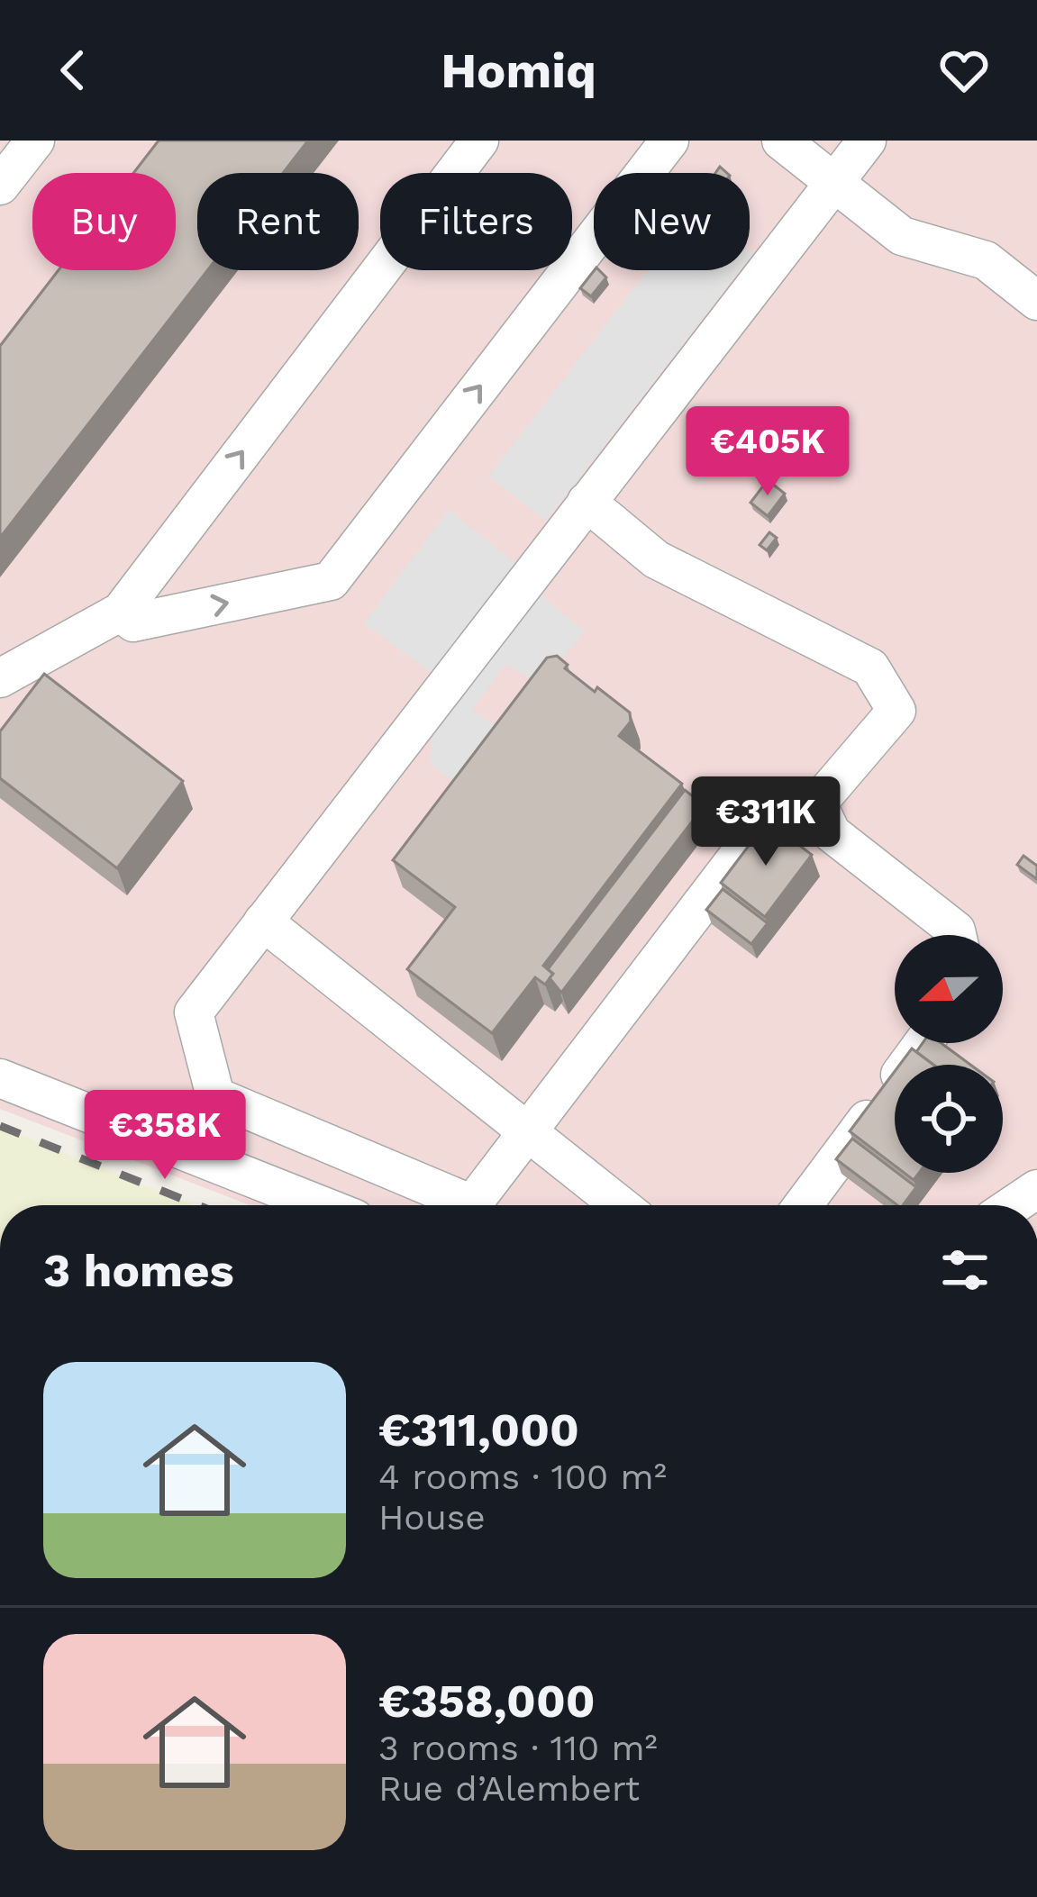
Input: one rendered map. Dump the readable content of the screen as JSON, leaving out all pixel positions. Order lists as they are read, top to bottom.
{
  "north": "left",
  "page": {
    "header": "Homiq",
    "chip": [
      "Buy",
      "Rent",
      "Filters",
      "New"
    ],
    "price": ["€405K", "€311K", "€358K"],
    "heading": "3 homes",
    "list": [
      {
        "name": "€311,000",
        "note": "4 rooms · 100 m² · House"
      },
      {
        "name": "€358,000",
        "note": "3 rooms · 110 m² · Rue d’Alembert"
      }
    ]
  }
}
